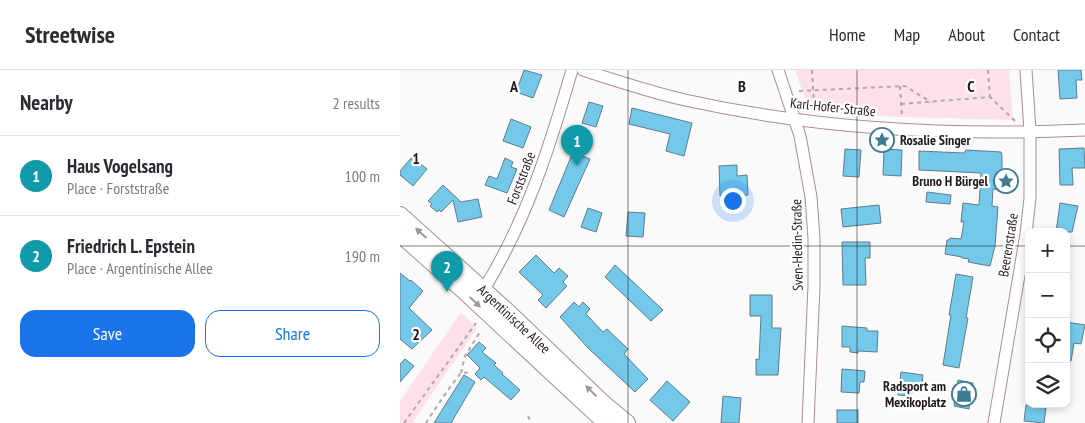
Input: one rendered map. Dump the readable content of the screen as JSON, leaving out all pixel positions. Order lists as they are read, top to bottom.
{
  "streets": {
    "main road": ["Argentinische Allee"],
    "street": [
      "Karl-Hofer-Straße",
      "Forststraße",
      "Sven-Hedin-Straße",
      "Beerenstraße"
    ]
  },
  "crossings": [
    ["Karl-Hofer-Straße", "Sven-Hedin-Straße"],
    ["Karl-Hofer-Straße", "Beerenstraße"],
    ["Forststraße", "Argentinische Allee"]
  ],
  "places": {
    "place": ["Rosalie Singer", "Bruno H Bürgel"],
    "shop": ["Radsport am Mexikoplatz"]
  },
  "page": {
    "header": "Streetwise",
    "nav": [
      "Home",
      "Map",
      "About",
      "Contact"
    ],
    "heading": ["Nearby", "2 results"],
    "pins": ["1", "2"],
    "list": [
      {
        "mark": "1",
        "name": "Haus Vogelsang",
        "note": "Place · Forststraße",
        "value": "100 m"
      },
      {
        "mark": "2",
        "name": "Friedrich L. Epstein",
        "note": "Place · Argentinische Allee",
        "value": "190 m"
      }
    ],
    "map_buttons": ["+", "−"],
    "buttons": ["Save", "Share"]
  },
  "grid": {
    "columns": ["A", "B", "C"],
    "rows": ["1", "2"]
  }
}
